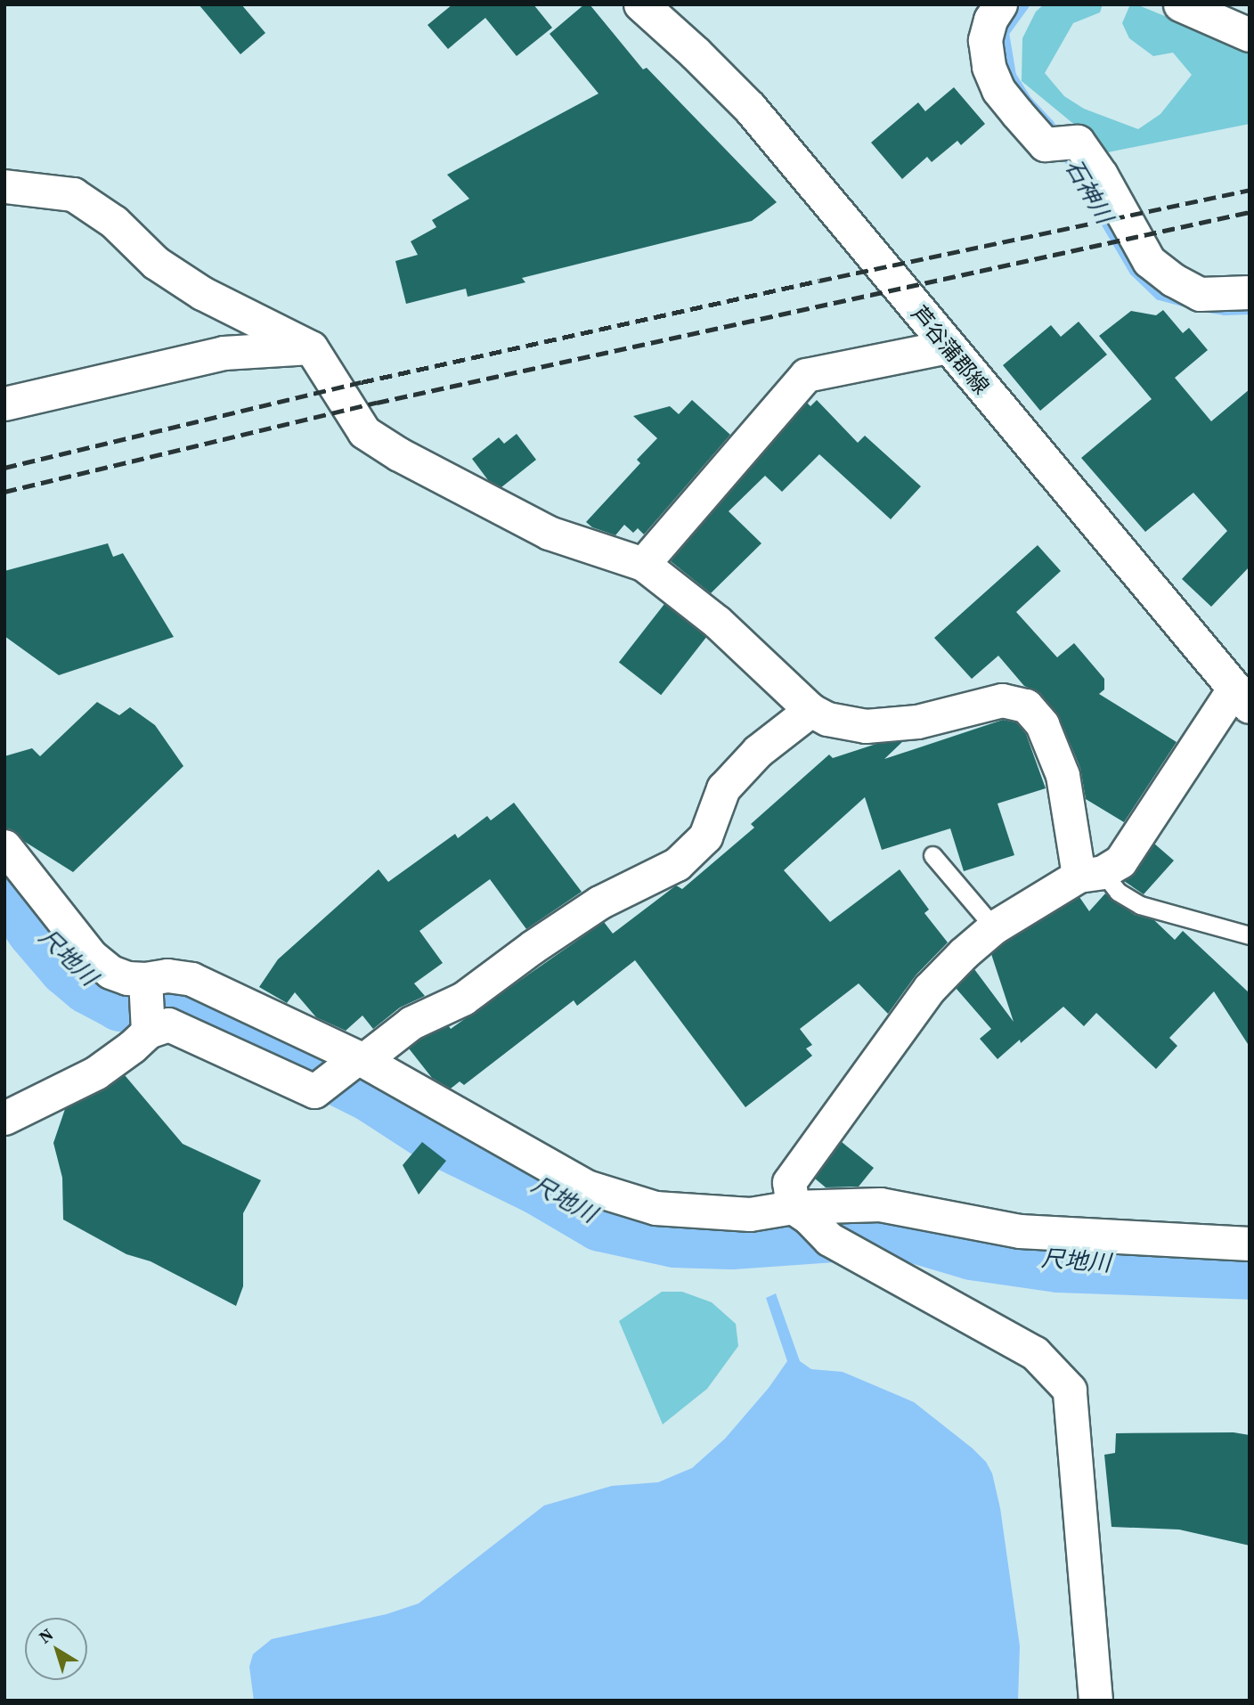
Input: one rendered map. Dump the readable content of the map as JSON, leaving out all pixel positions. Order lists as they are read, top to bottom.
{
  "streets": {
    "main road": ["芦谷蒲郡線"]
  },
  "water": ["石神川", "尺地川"],
  "north": "top left"
}
